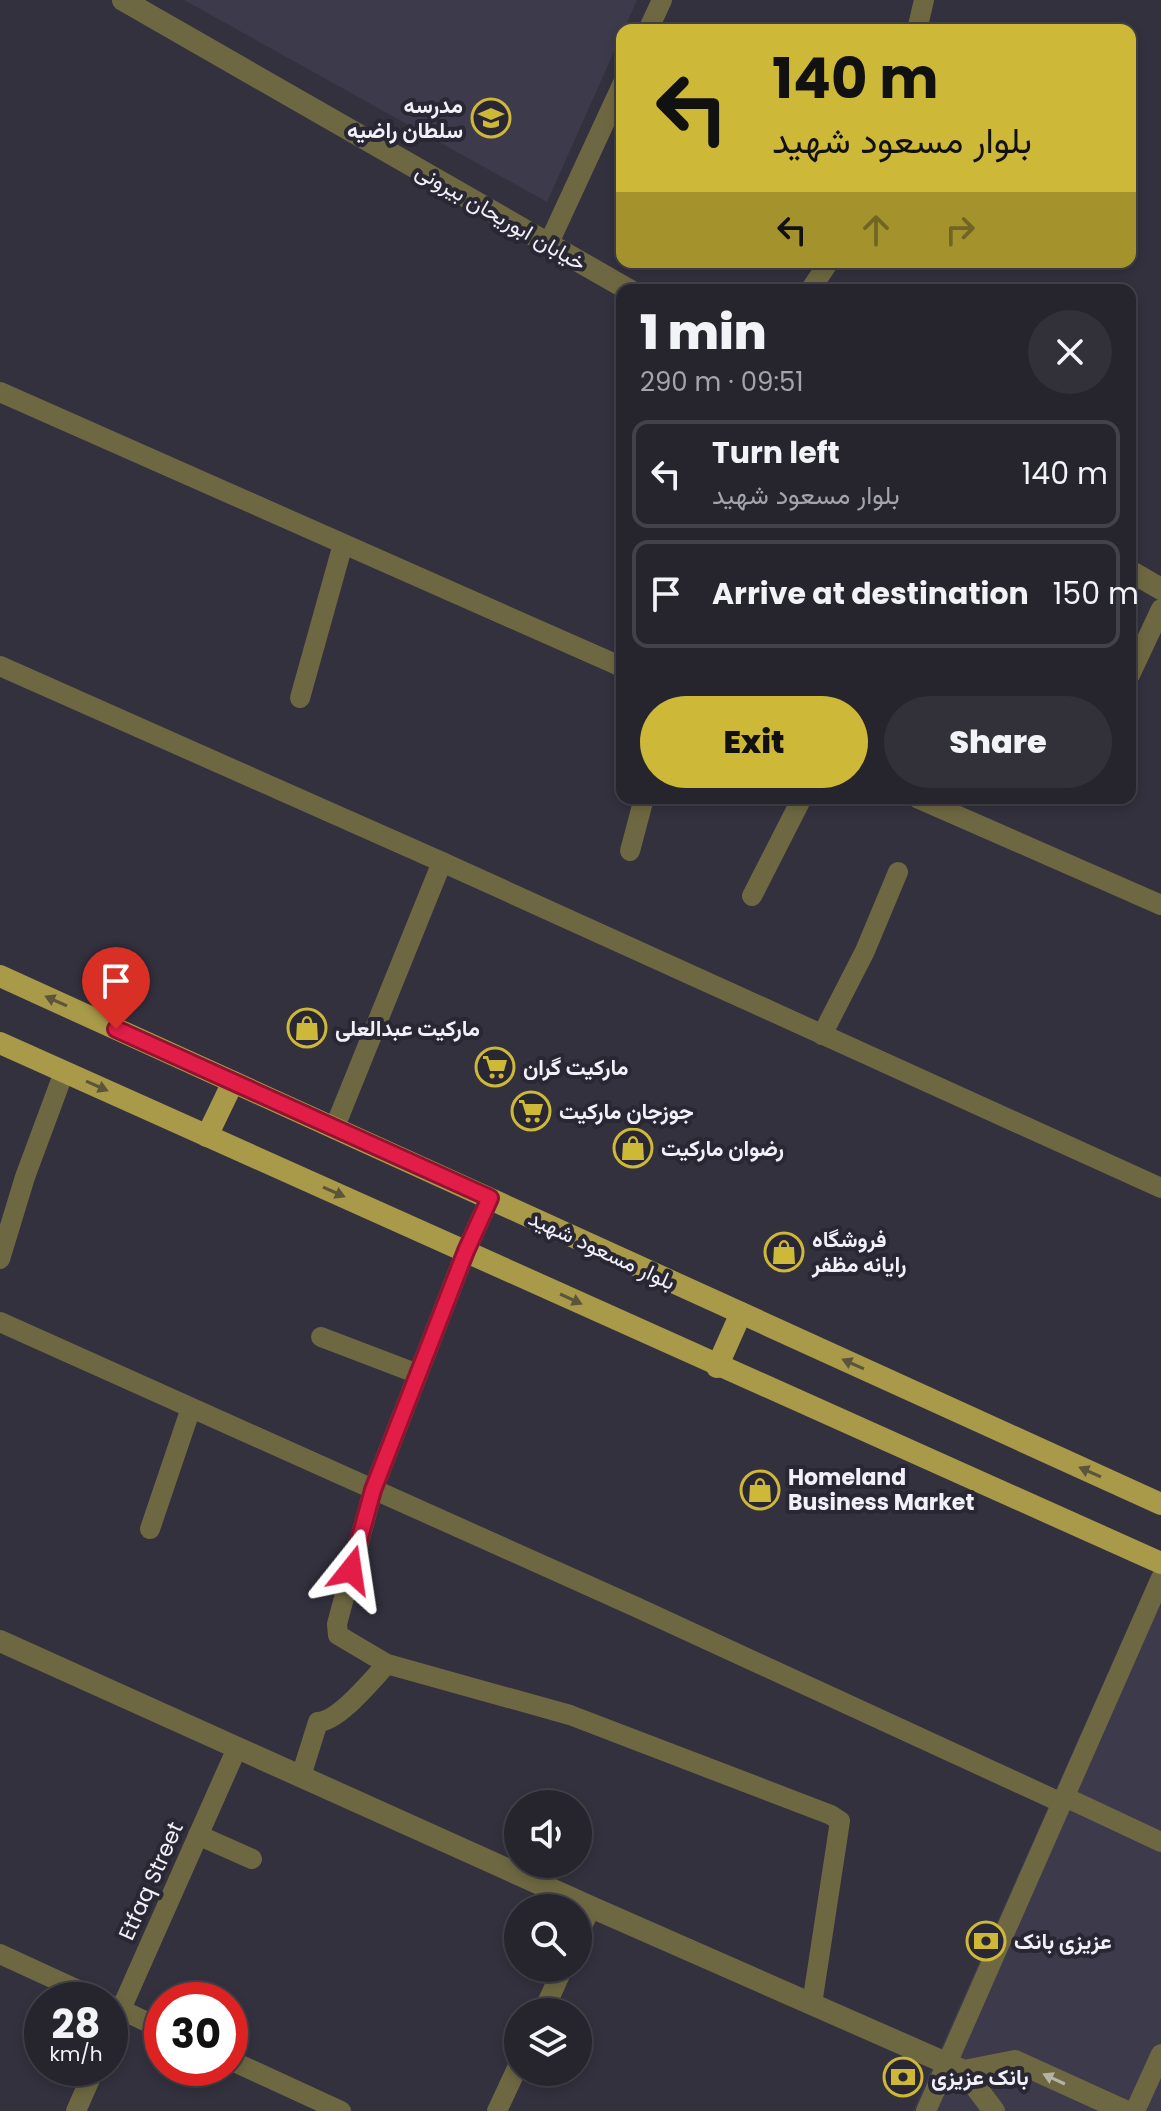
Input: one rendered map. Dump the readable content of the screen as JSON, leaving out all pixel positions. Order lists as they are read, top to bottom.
{
  "streets": {
    "main road": ["بلوار مسعود شهید"],
    "street": ["خیابان ابوریحان بیرونی", "Etfaq Street"]
  },
  "places": {
    "school or university": ["مدرسه سلطان راضیه"],
    "shop": [
      "مارکیت عبدالعلی",
      "رضوان مارکیت",
      "فروشگاه رایانه مظفر",
      "Homeland Business Market"
    ],
    "supermarket": ["مارکیت گران", "جوزجان مارکیت"],
    "bank": ["عزیزی بانک", "بانک عزیزی"]
  },
  "page": {
    "turn": ["140 m", "بلوار مسعود شهید"],
    "heading": ["1 min", "290 m · 09:51"],
    "list": [
      {
        "name": "Turn left",
        "note": "بلوار مسعود شهید",
        "value": "140 m"
      },
      {
        "name": "Arrive at destination",
        "value": "150 m"
      }
    ],
    "buttons": ["Exit", "Share"],
    "speed": "28 km/h",
    "limit": "30"
  }
}
